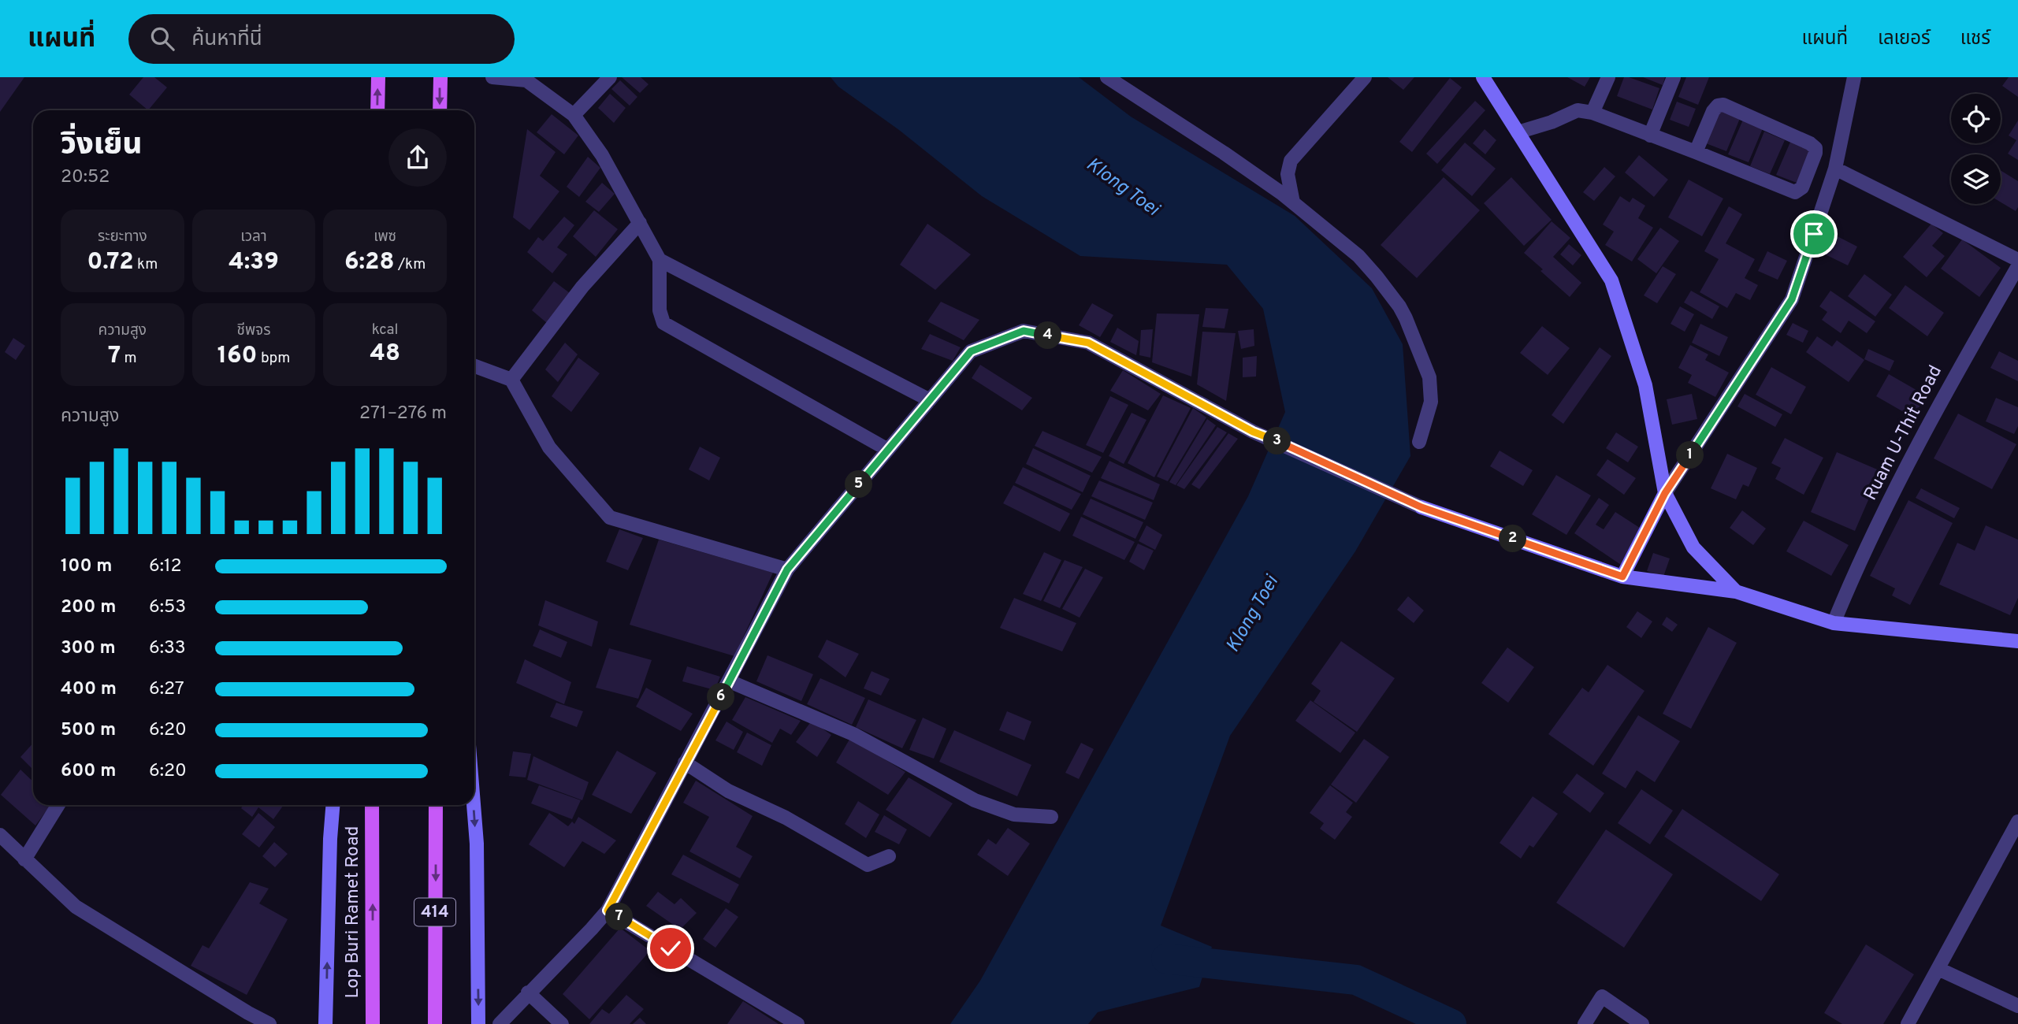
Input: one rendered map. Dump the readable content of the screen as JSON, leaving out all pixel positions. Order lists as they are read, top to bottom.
{
  "streets": {
    "main road": ["Lop Buri Ramet Road", "414"],
    "street": ["Ruam U-Thit Road"]
  },
  "water": ["Klong Toei"],
  "page": {
    "header": "แผนที่",
    "search": "ค้นหาที่นี่",
    "nav": ["แผนที่", "เลเยอร์", "แชร์"],
    "heading": ["วิ่งเย็น", "20:52"],
    "stats": [
      ["ระยะทาง", "0.72 km"],
      ["เวลา", "4:39"],
      ["เพซ", "6:28 /km"],
      ["ความสูง", "7 m"],
      ["ชีพจร", "160 bpm"],
      ["kcal", "48"]
    ],
    "pins": [
      "4",
      "3",
      "1",
      "5",
      "2",
      "6",
      "7"
    ],
    "chart": ["ความสูง", "271–276 m"],
    "list": [
      {
        "name": "100 m",
        "note": "6:12"
      },
      {
        "name": "200 m",
        "note": "6:53"
      },
      {
        "name": "300 m",
        "note": "6:33"
      },
      {
        "name": "400 m",
        "note": "6:27"
      },
      {
        "name": "500 m",
        "note": "6:20"
      },
      {
        "name": "600 m",
        "note": "6:20"
      }
    ]
  }
}
